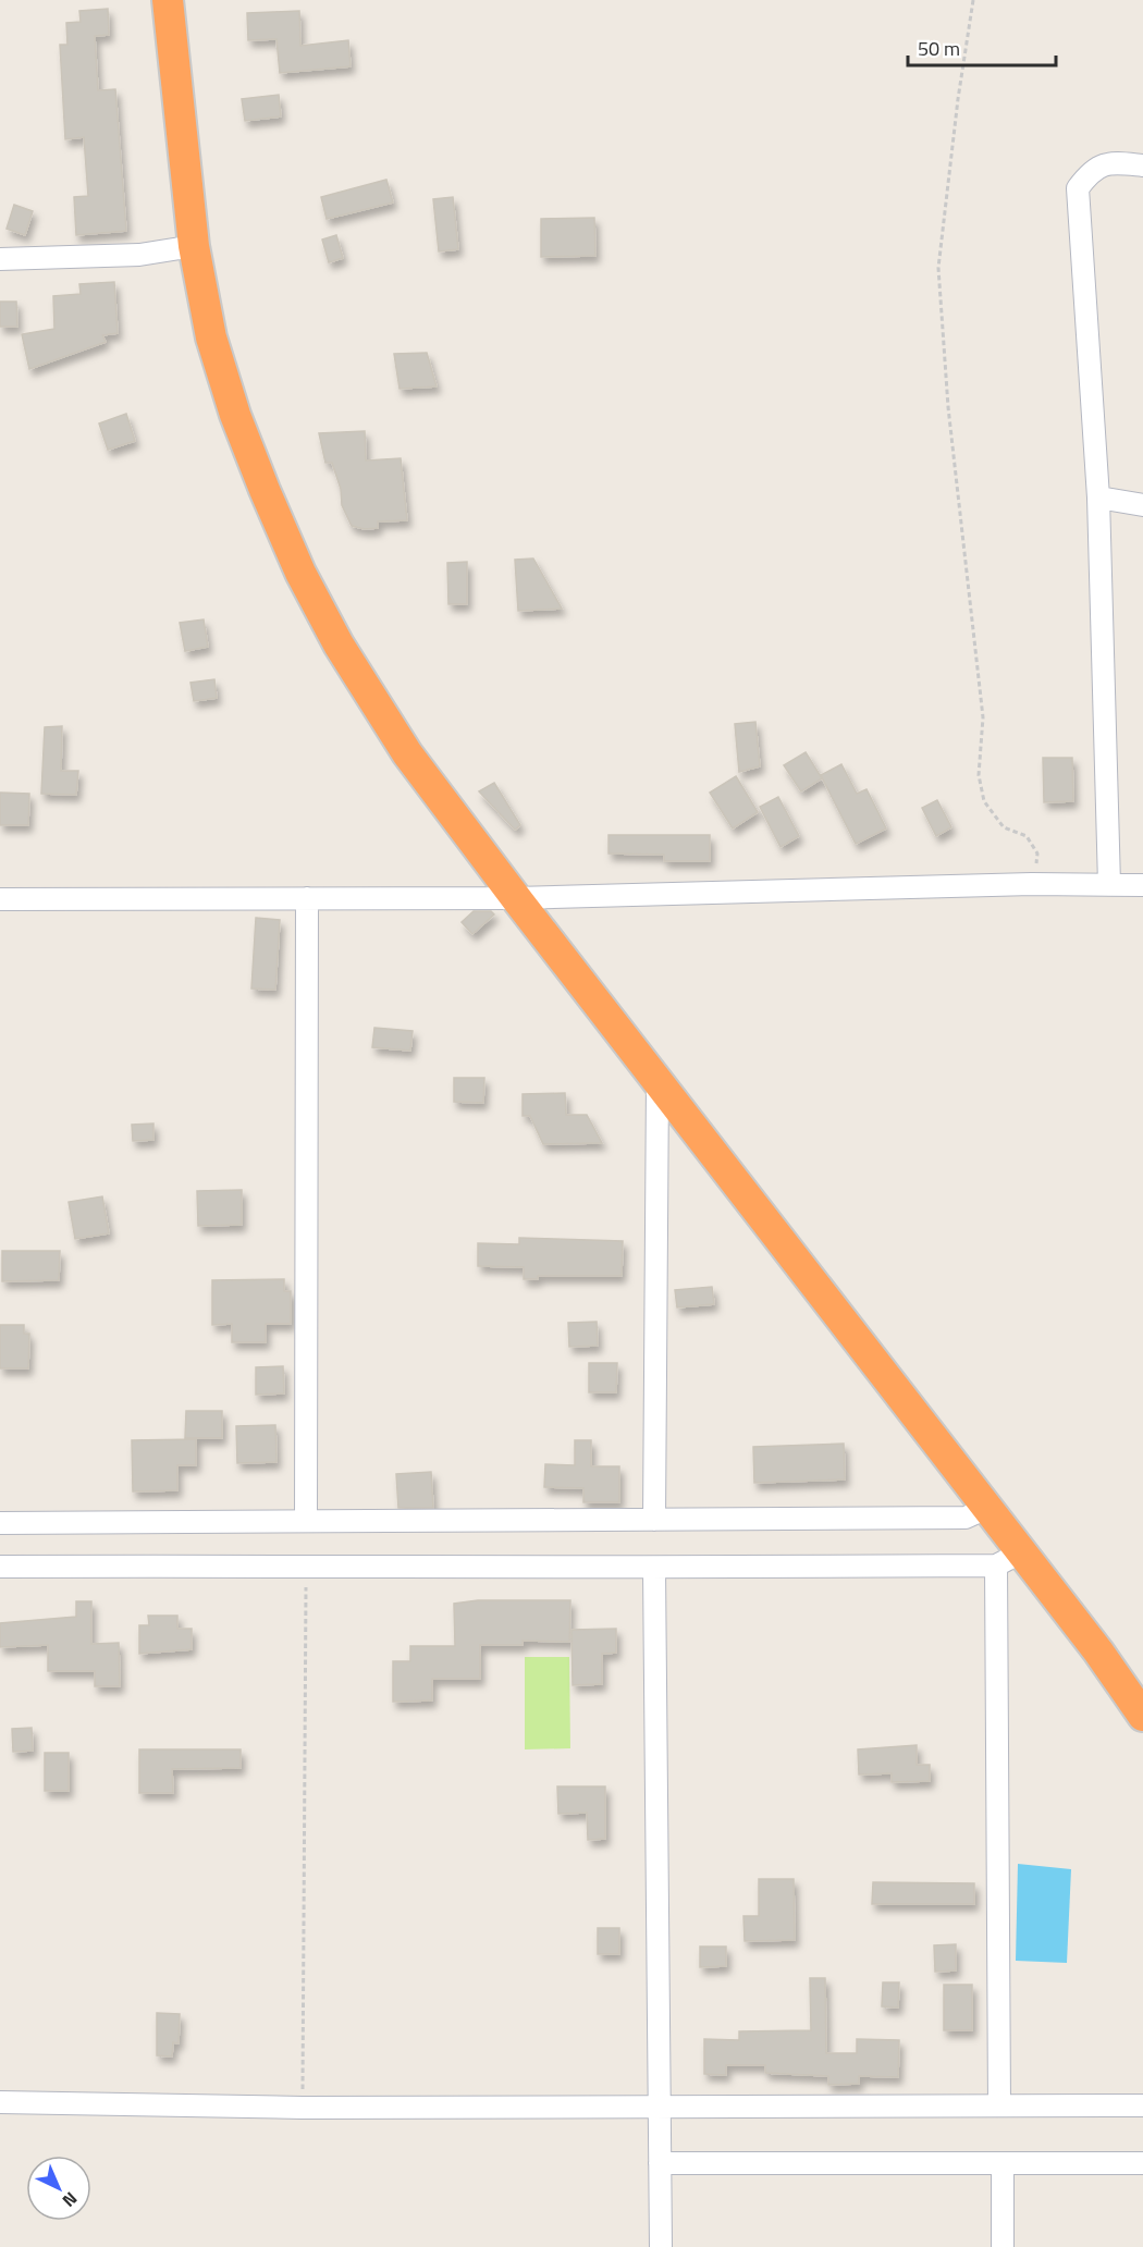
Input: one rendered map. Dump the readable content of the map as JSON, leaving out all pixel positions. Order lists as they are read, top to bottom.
{
  "scale_bar": "50 m",
  "north": "bottom right"
}
